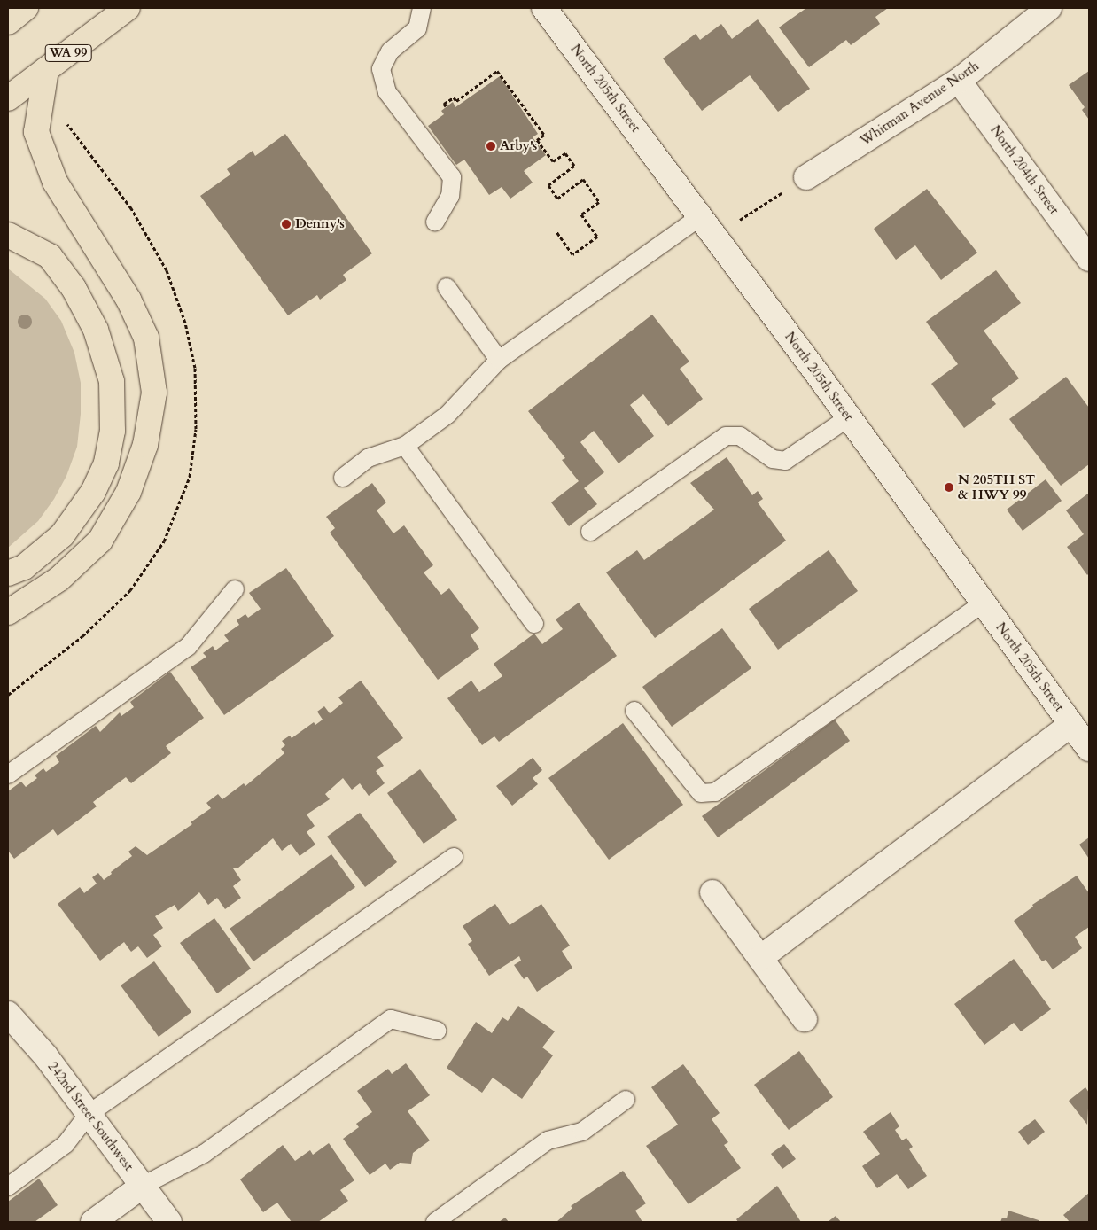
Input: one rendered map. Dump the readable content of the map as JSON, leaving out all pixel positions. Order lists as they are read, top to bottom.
{
  "streets": {
    "highway": ["WA 99"],
    "street": [
      "North 205th Street",
      "Whitman Avenue North",
      "North 204th Street",
      "242nd Street Southwest"
    ]
  },
  "crossings": [
    ["Whitman Avenue North", "North 204th Street"]
  ],
  "places": ["Arby's", "Denny's", "N 205TH ST & HWY 99"]
}
